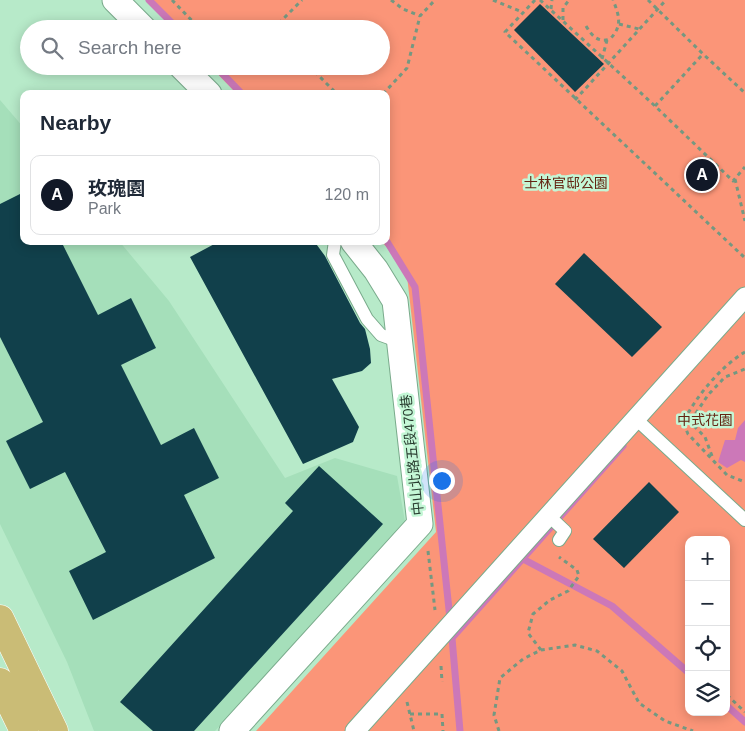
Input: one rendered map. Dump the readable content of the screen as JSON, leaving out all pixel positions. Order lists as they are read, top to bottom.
{
  "streets": {
    "street": ["中山北路五段470巷"]
  },
  "parks": ["士林官邸公園", "中式花園"],
  "page": {
    "search": "Search here",
    "heading": "Nearby",
    "list": [
      {
        "mark": "A",
        "name": "玫瑰園",
        "note": "Park",
        "value": "120 m"
      }
    ],
    "pins": "A",
    "map_buttons": ["+", "−"]
  }
}
